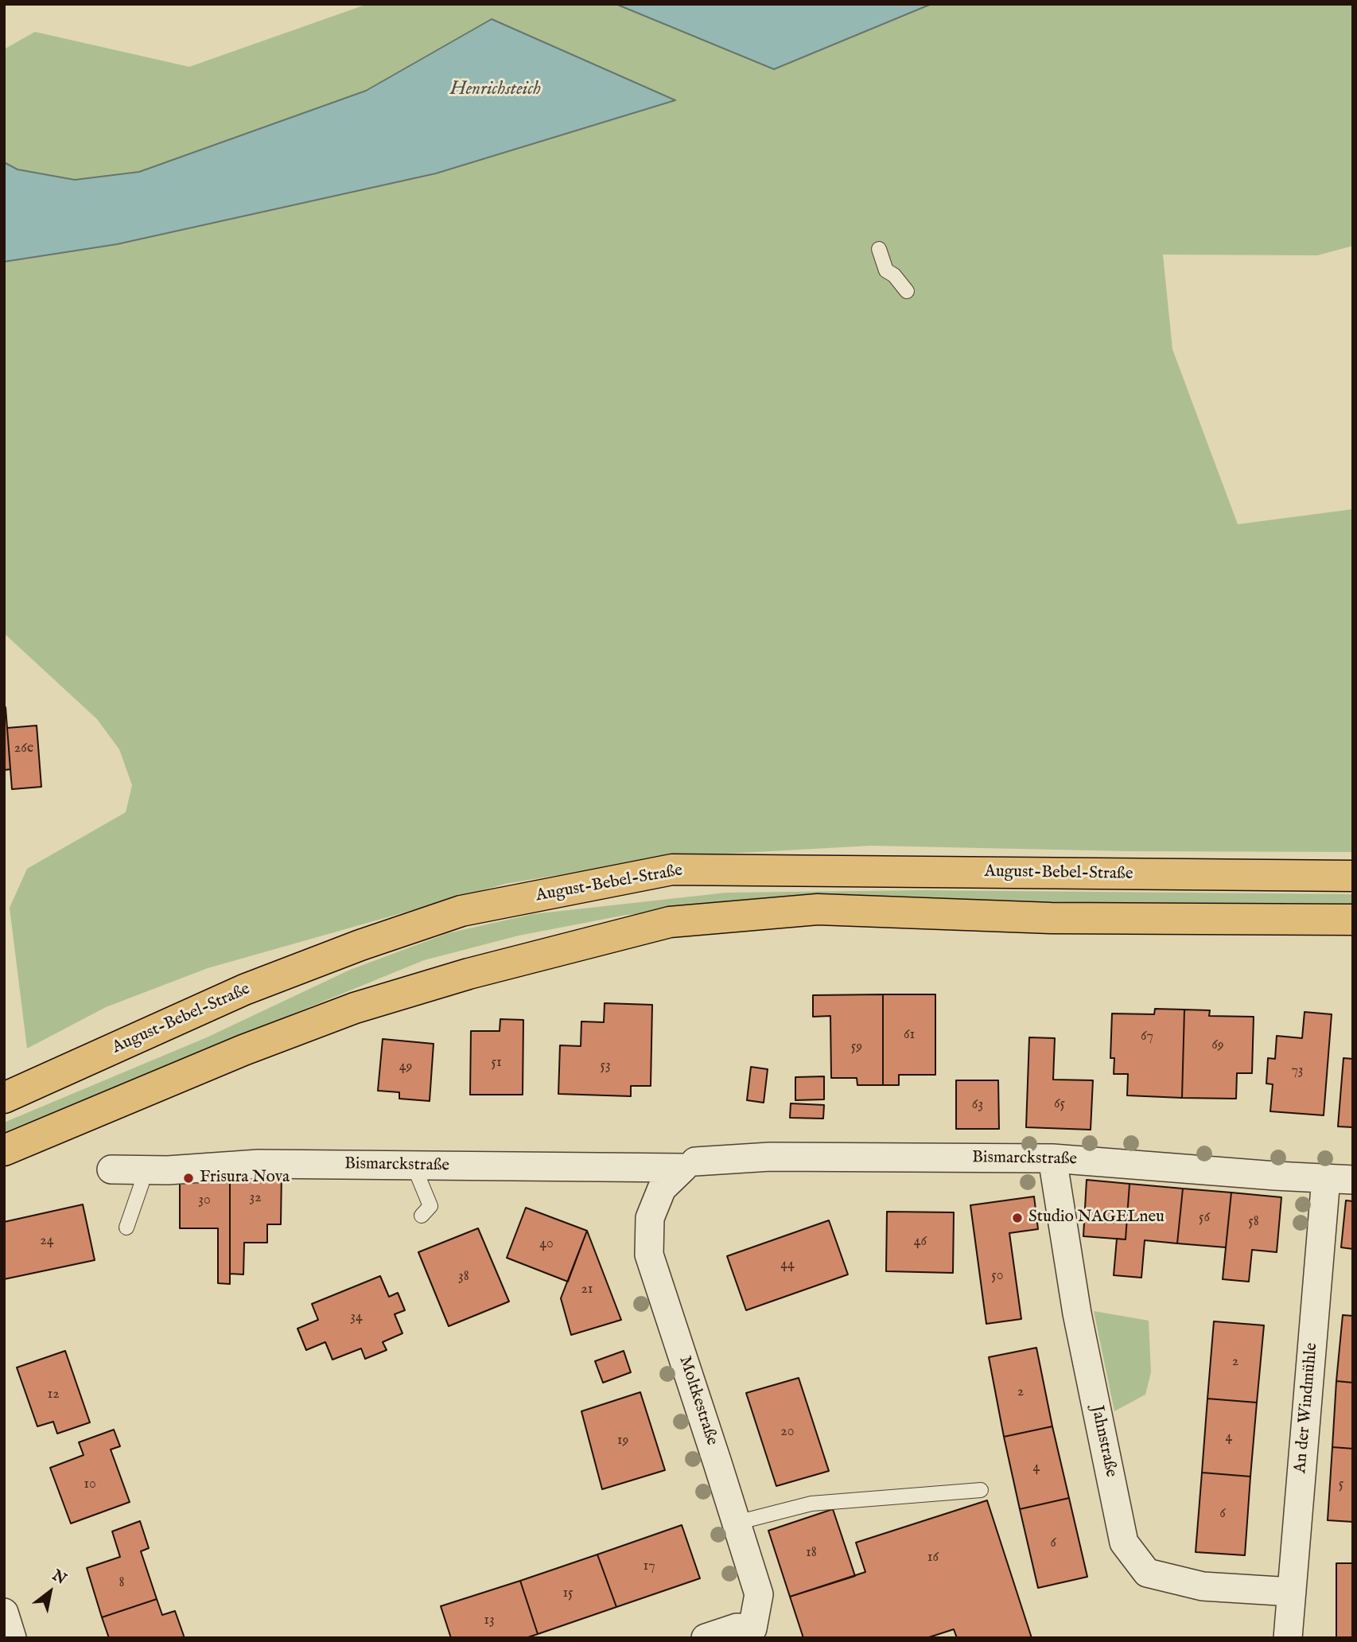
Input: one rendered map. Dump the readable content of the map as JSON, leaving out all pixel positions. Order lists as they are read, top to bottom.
{
  "streets": {
    "main road": ["August-Bebel-Straße"],
    "street": [
      "Bismarckstraße",
      "Moltkestraße",
      "An der Windmühle",
      "Jahnstraße"
    ]
  },
  "crossings": [
    ["Bismarckstraße", "Moltkestraße"],
    ["Bismarckstraße", "An der Windmühle"],
    ["Bismarckstraße", "Jahnstraße"],
    ["An der Windmühle", "Jahnstraße"]
  ],
  "water": ["Henrichsteich"],
  "places": ["Frisura Nova", "Studio NAGELneu"],
  "house_numbers": [
    "26e",
    "61",
    "67",
    "69",
    "59",
    "51",
    "53",
    "49",
    "73",
    "65",
    "63",
    "32",
    "30",
    "56",
    "58",
    "24",
    "46",
    "40",
    "44",
    "50",
    "38",
    "21",
    "34",
    "2",
    "2",
    "12",
    "20",
    "4",
    "19",
    "4",
    "10",
    "5",
    "6",
    "6",
    "18",
    "16",
    "17",
    "8",
    "15",
    "13"
  ],
  "north": "top right"
}
